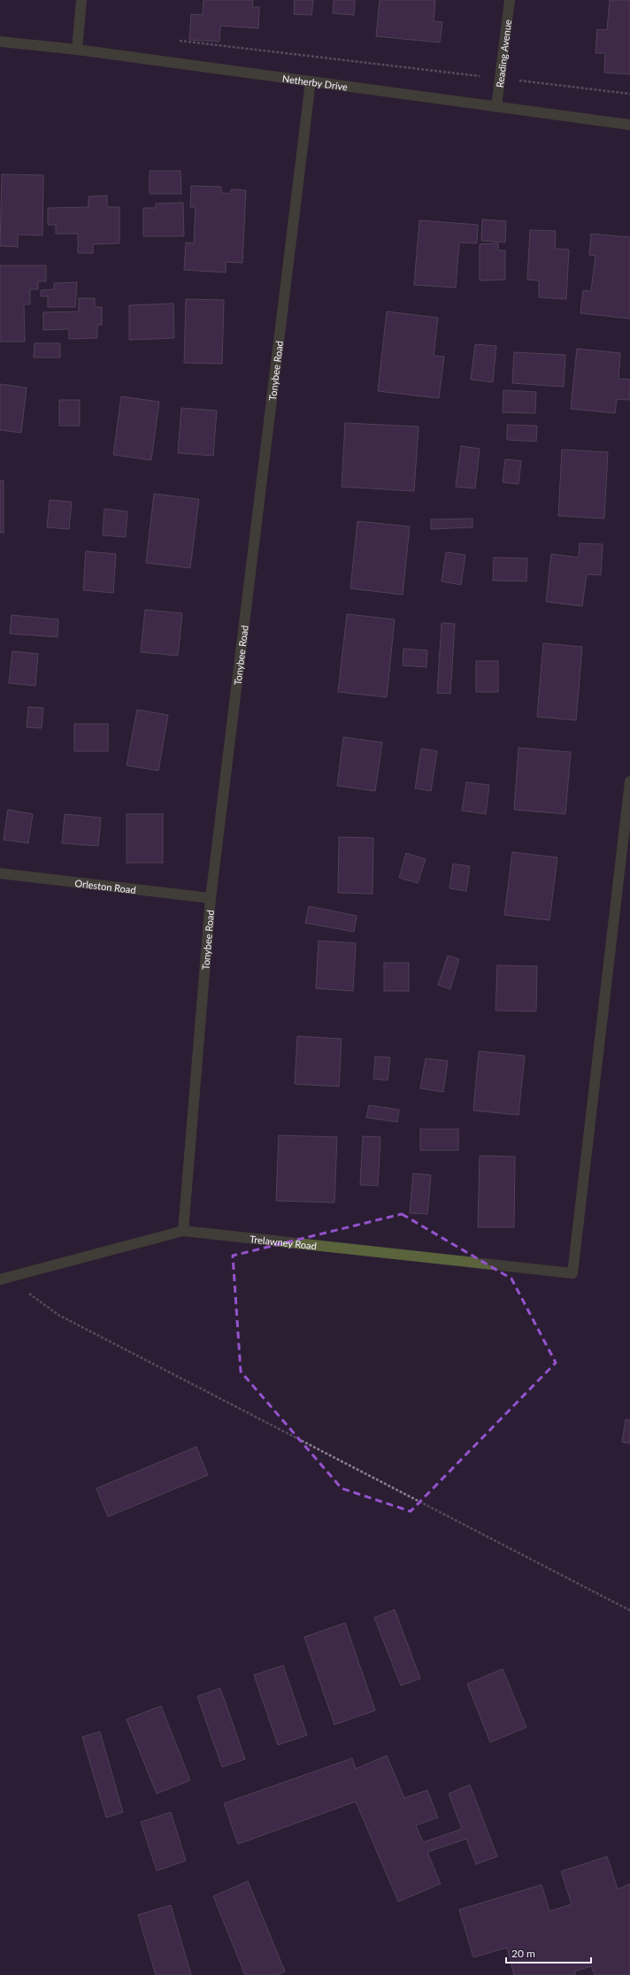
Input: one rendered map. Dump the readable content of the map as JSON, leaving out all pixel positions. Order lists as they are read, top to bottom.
{
  "streets": {
    "street": [
      "Reading Avenue",
      "Netherby Drive",
      "Tonybee Road",
      "Orleston Road",
      "Trelawney Road"
    ]
  },
  "crossings": [
    ["Reading Avenue", "Netherby Drive"],
    ["Netherby Drive", "Tonybee Road"],
    ["Tonybee Road", "Orleston Road"],
    ["Tonybee Road", "Trelawney Road"]
  ],
  "scale_bar": "20 m"
}
